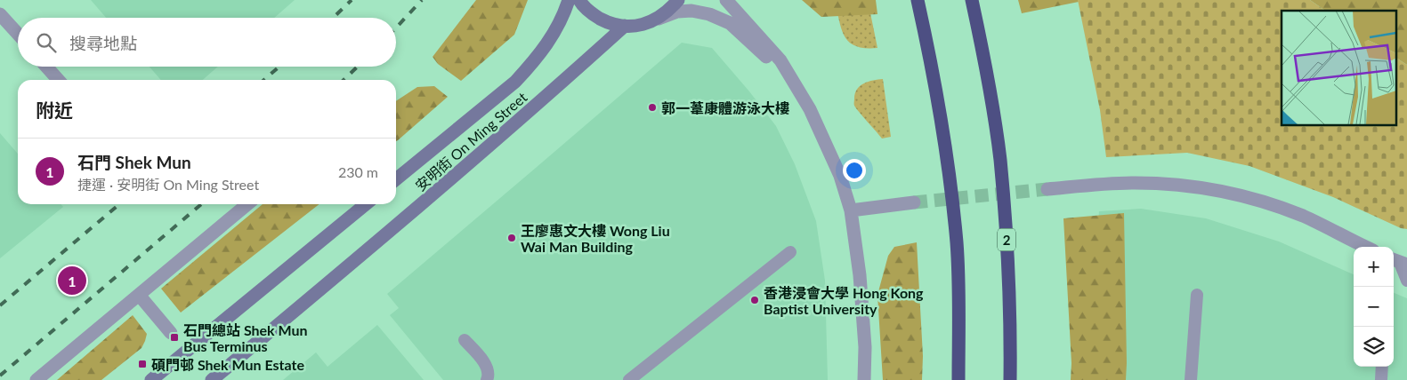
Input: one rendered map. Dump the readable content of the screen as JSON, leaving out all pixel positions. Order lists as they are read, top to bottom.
{
  "streets": {
    "highway": ["2"],
    "street": ["安明街 On Ming Street"]
  },
  "places": {
    "other": ["郭一葦康體游泳大樓", "王廖惠文大樓 Wong Liu Wai Man Building", "香港浸會大學 Hong Kong Baptist University"],
    "transit": ["石門總站 Shek Mun Bus Terminus", "碩門邨 Shek Mun Estate"]
  },
  "page": {
    "search": "搜尋地點",
    "heading": "附近",
    "list": [
      {
        "mark": "1",
        "name": "石門 Shek Mun",
        "note": "捷運 · 安明街 On Ming Street",
        "value": "230 m"
      }
    ],
    "map_buttons": ["+", "−"],
    "pins": "1"
  }
}
